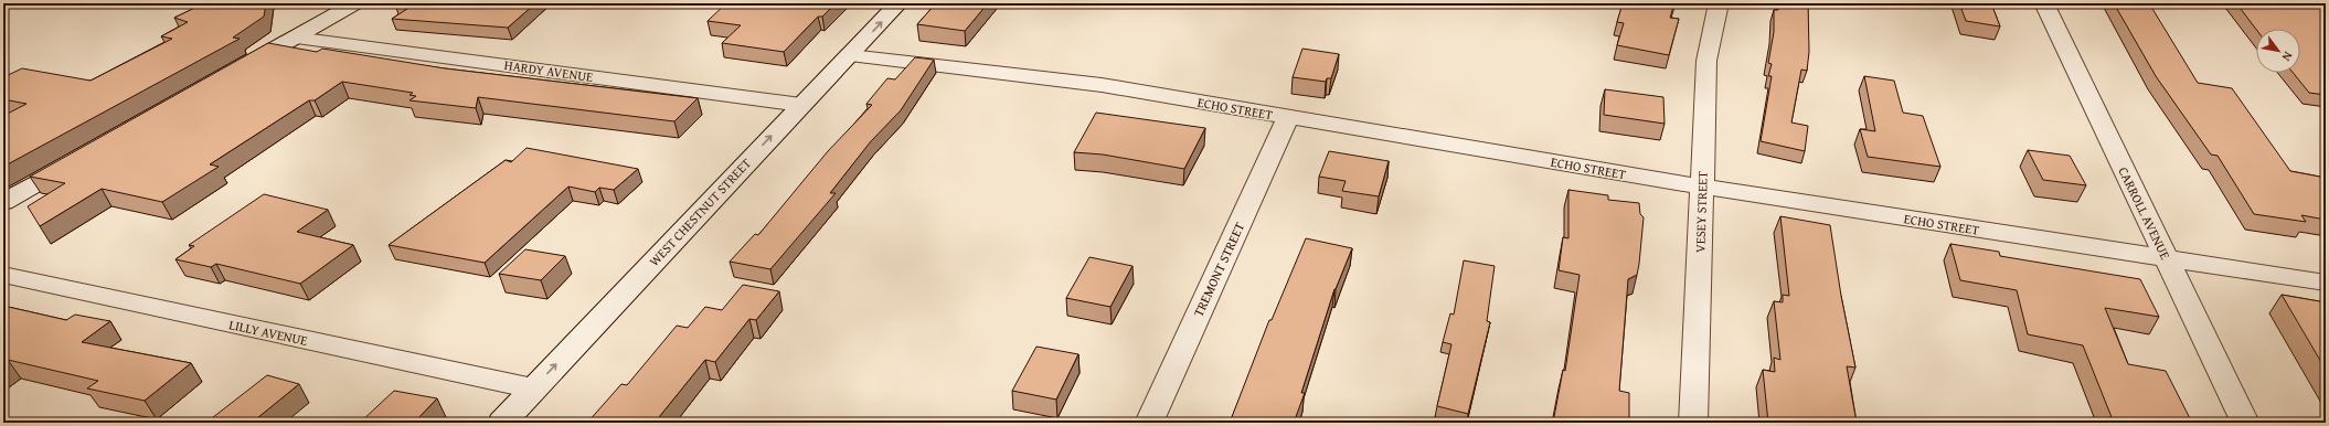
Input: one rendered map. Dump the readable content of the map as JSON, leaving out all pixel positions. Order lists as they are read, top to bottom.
{
  "streets": {
    "street": [
      "HARDY AVENUE",
      "ECHO STREET",
      "WEST CHESTNUT STREET",
      "VESEY STREET",
      "CARROLL AVENUE",
      "TREMONT STREET",
      "LILLY AVENUE"
    ]
  },
  "crossings": [
    ["HARDY AVENUE", "WEST CHESTNUT STREET"],
    ["ECHO STREET", "WEST CHESTNUT STREET"],
    ["ECHO STREET", "VESEY STREET"],
    ["ECHO STREET", "CARROLL AVENUE"],
    ["ECHO STREET", "TREMONT STREET"],
    ["WEST CHESTNUT STREET", "LILLY AVENUE"]
  ],
  "one_way": ["WEST CHESTNUT STREET"],
  "north": "bottom right"
}
